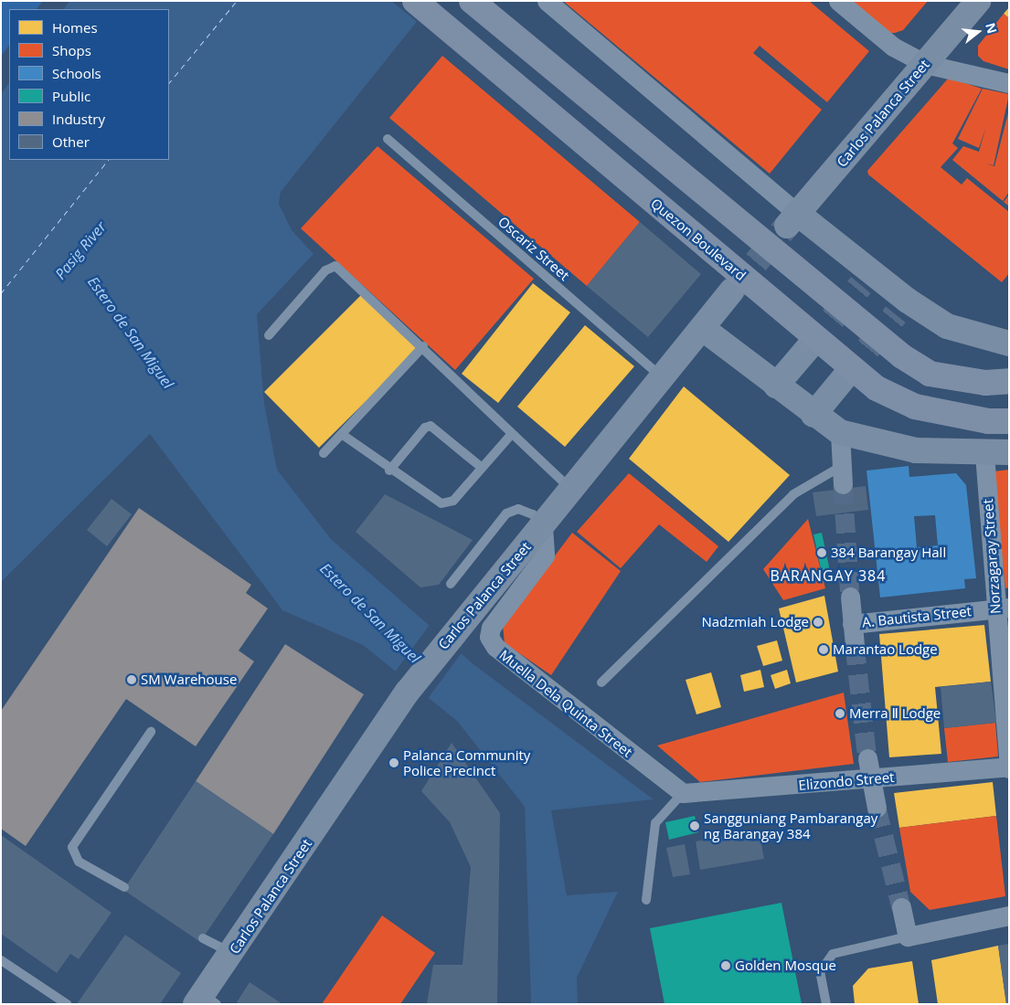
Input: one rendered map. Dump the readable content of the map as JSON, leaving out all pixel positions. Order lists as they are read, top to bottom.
{
  "streets": {
    "main road": ["Quezon Boulevard"],
    "street": [
      "Carlos Palanca Street",
      "Norzagaray Street",
      "A. Bautista Street",
      "Muella Dela Quinta Street",
      "Elizondo Street"
    ],
    "lane": ["Oscariz Street"]
  },
  "crossings": [
    ["Carlos Palanca Street", "Oscariz Street"],
    ["Carlos Palanca Street", "Muella Dela Quinta Street"],
    ["Norzagaray Street", "A. Bautista Street"],
    ["Norzagaray Street", "Elizondo Street"],
    ["Muella Dela Quinta Street", "Elizondo Street"]
  ],
  "districts": ["BARANGAY 384"],
  "water": ["Pasig River", "Estero de San Miguel"],
  "places": [
    "384 Barangay Hall",
    "Nadzmiah Lodge",
    "Marantao Lodge",
    "SM Warehouse",
    "Merra Ⅱ Lodge",
    "Palanca Community Police Precinct",
    "Sangguniang Pambarangay ng Barangay 384",
    "Golden Mosque"
  ],
  "legend": [
    "Homes",
    "Shops",
    "Schools",
    "Public",
    "Industry",
    "Other"
  ],
  "north": "right"
}
